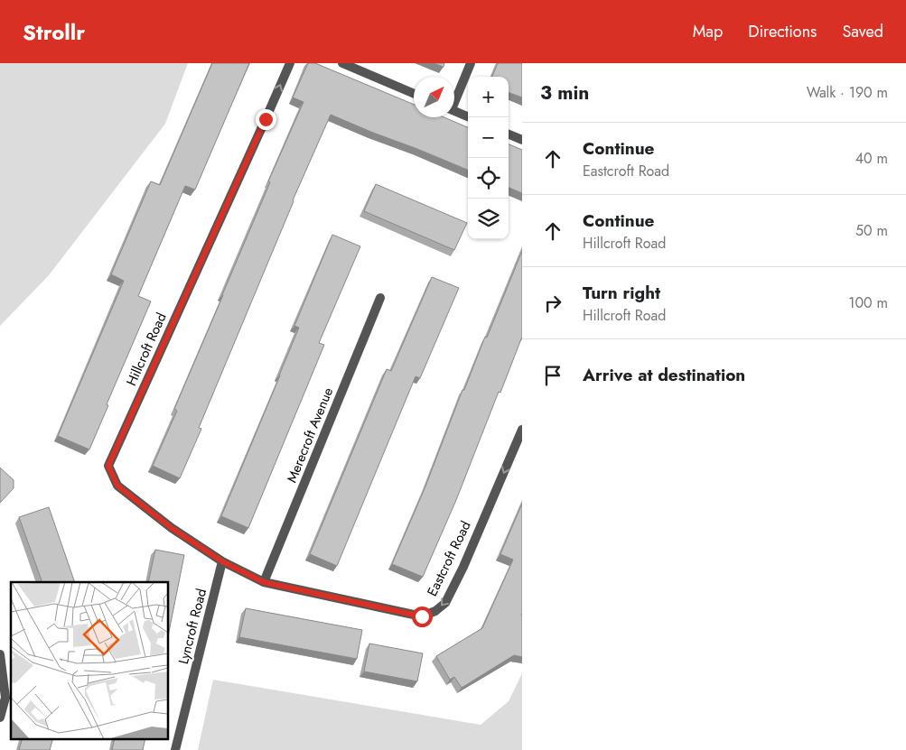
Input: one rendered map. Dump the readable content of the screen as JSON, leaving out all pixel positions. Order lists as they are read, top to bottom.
{
  "streets": {
    "street": [
      "Hillcroft Road",
      "Merecroft Avenue",
      "Eastcroft Road",
      "Lyncroft Road"
    ]
  },
  "crossings": [
    ["Hillcroft Road", "Merecroft Avenue"],
    ["Hillcroft Road", "Eastcroft Road"],
    ["Hillcroft Road", "Lyncroft Road"],
    ["Merecroft Avenue", "Eastcroft Road"]
  ],
  "one_way": ["Hillcroft Road"],
  "north": "top right",
  "page": {
    "header": "Strollr",
    "nav": ["Map", "Directions", "Saved"],
    "heading": ["3 min", "Walk · 190 m"],
    "map_buttons": ["+", "−"],
    "list": [
      ["Continue", "Eastcroft Road", "40 m"],
      ["Continue", "Hillcroft Road", "50 m"],
      ["Turn right", "Hillcroft Road", "100 m"],
      "Arrive at destination"
    ]
  }
}
